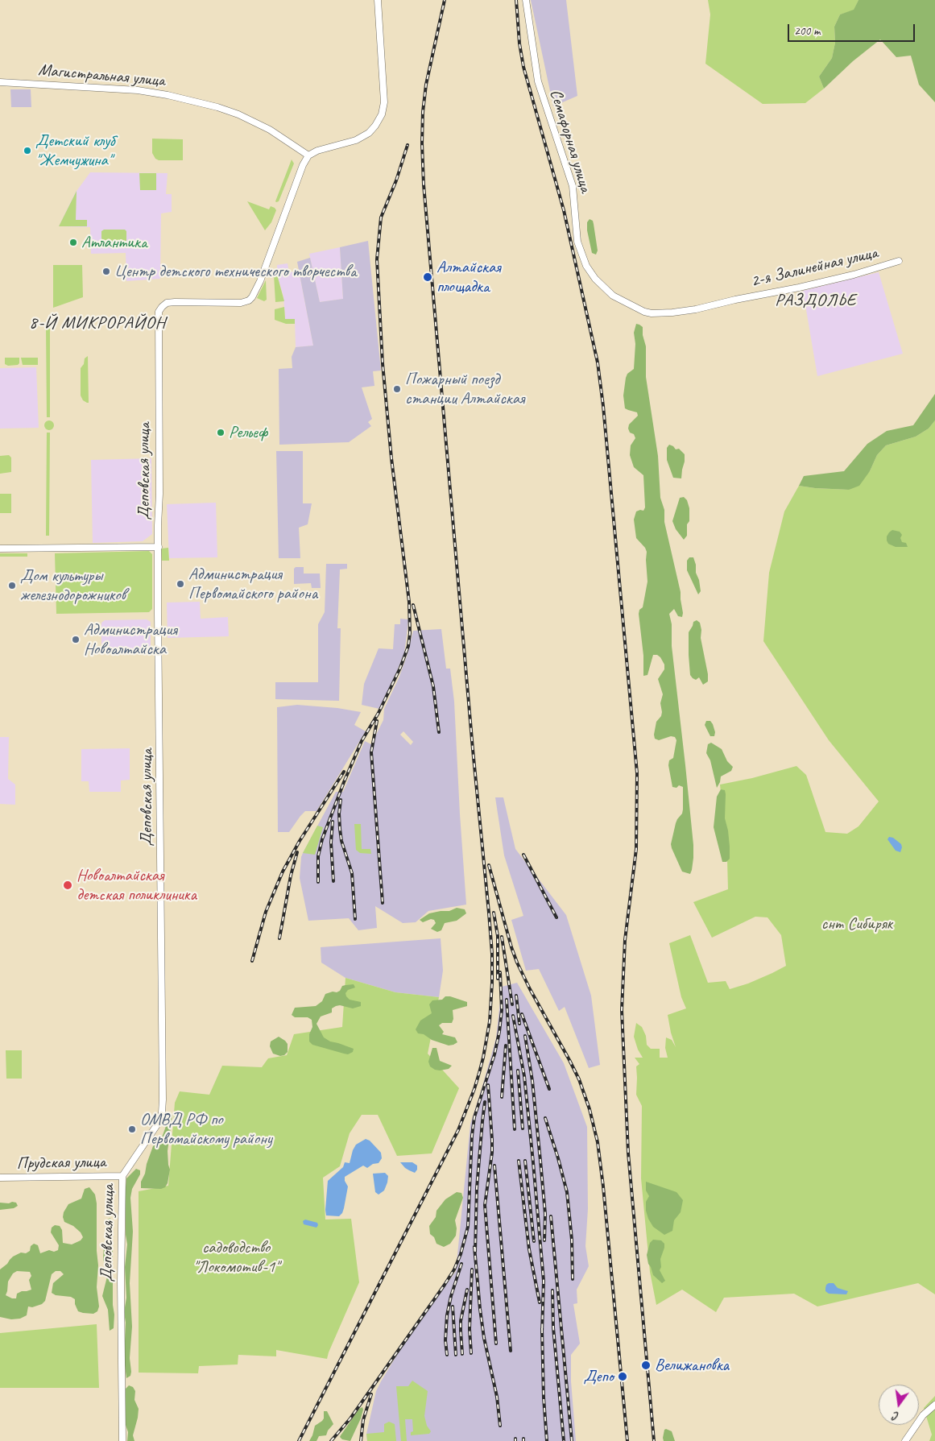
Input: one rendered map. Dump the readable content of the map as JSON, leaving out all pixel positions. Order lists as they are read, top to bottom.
{
  "streets": {
    "street": [
      "Магистральная улица",
      "Семафорная улица",
      "2-я Залинейная улица",
      "Деповская улица",
      "Прудская улица"
    ]
  },
  "crossings": [
    ["Магистральная улица", "Деповская улица"],
    ["Семафорная улица", "2-я Залинейная улица"],
    ["Деповская улица", "Прудская улица"]
  ],
  "districts": ["РАЗДОЛЬЕ", "8-Й МИКРОРАЙОН"],
  "parks": ["снт Сибиряк", "садоводство \"Локомотив-1\""],
  "places": [
    "Детский клуб \"Жемчужина\"",
    "Атлантика",
    "Центр детского технического творчества",
    "Алтайская площадка",
    "Пожарный поезд станции Алтайская",
    "Рельеф",
    "Администрация Первомайского района",
    "Дом культуры железнодорожников",
    "Администрация Новоалтайска",
    "Новоалтайская детская поликлиника",
    "ОМВД РФ по Первомайскому району",
    "Велижановка",
    "Депо"
  ],
  "scale_bar": "200 m",
  "north": "bottom"
}
